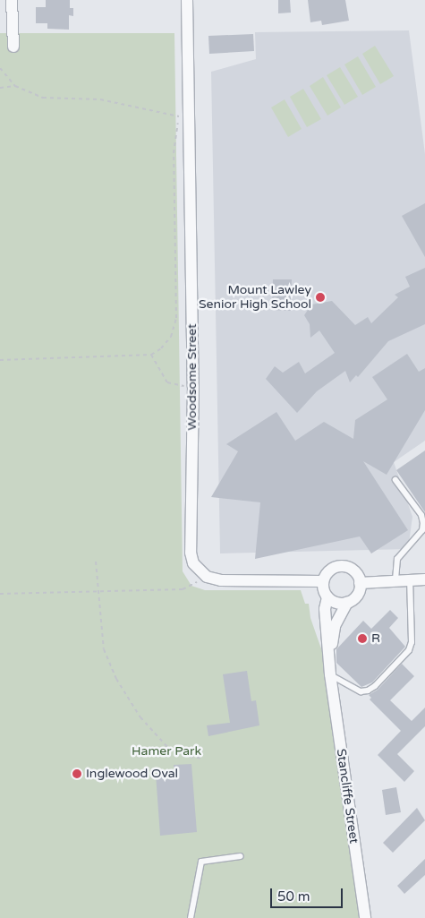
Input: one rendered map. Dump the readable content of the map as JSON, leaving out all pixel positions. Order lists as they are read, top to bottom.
{
  "streets": {
    "street": ["Woodsome Street", "Stancliffe Street"]
  },
  "parks": ["Hamer Park"],
  "places": ["Mount Lawley Senior High School", "R", "Inglewood Oval"],
  "scale_bar": "50 m"
}
